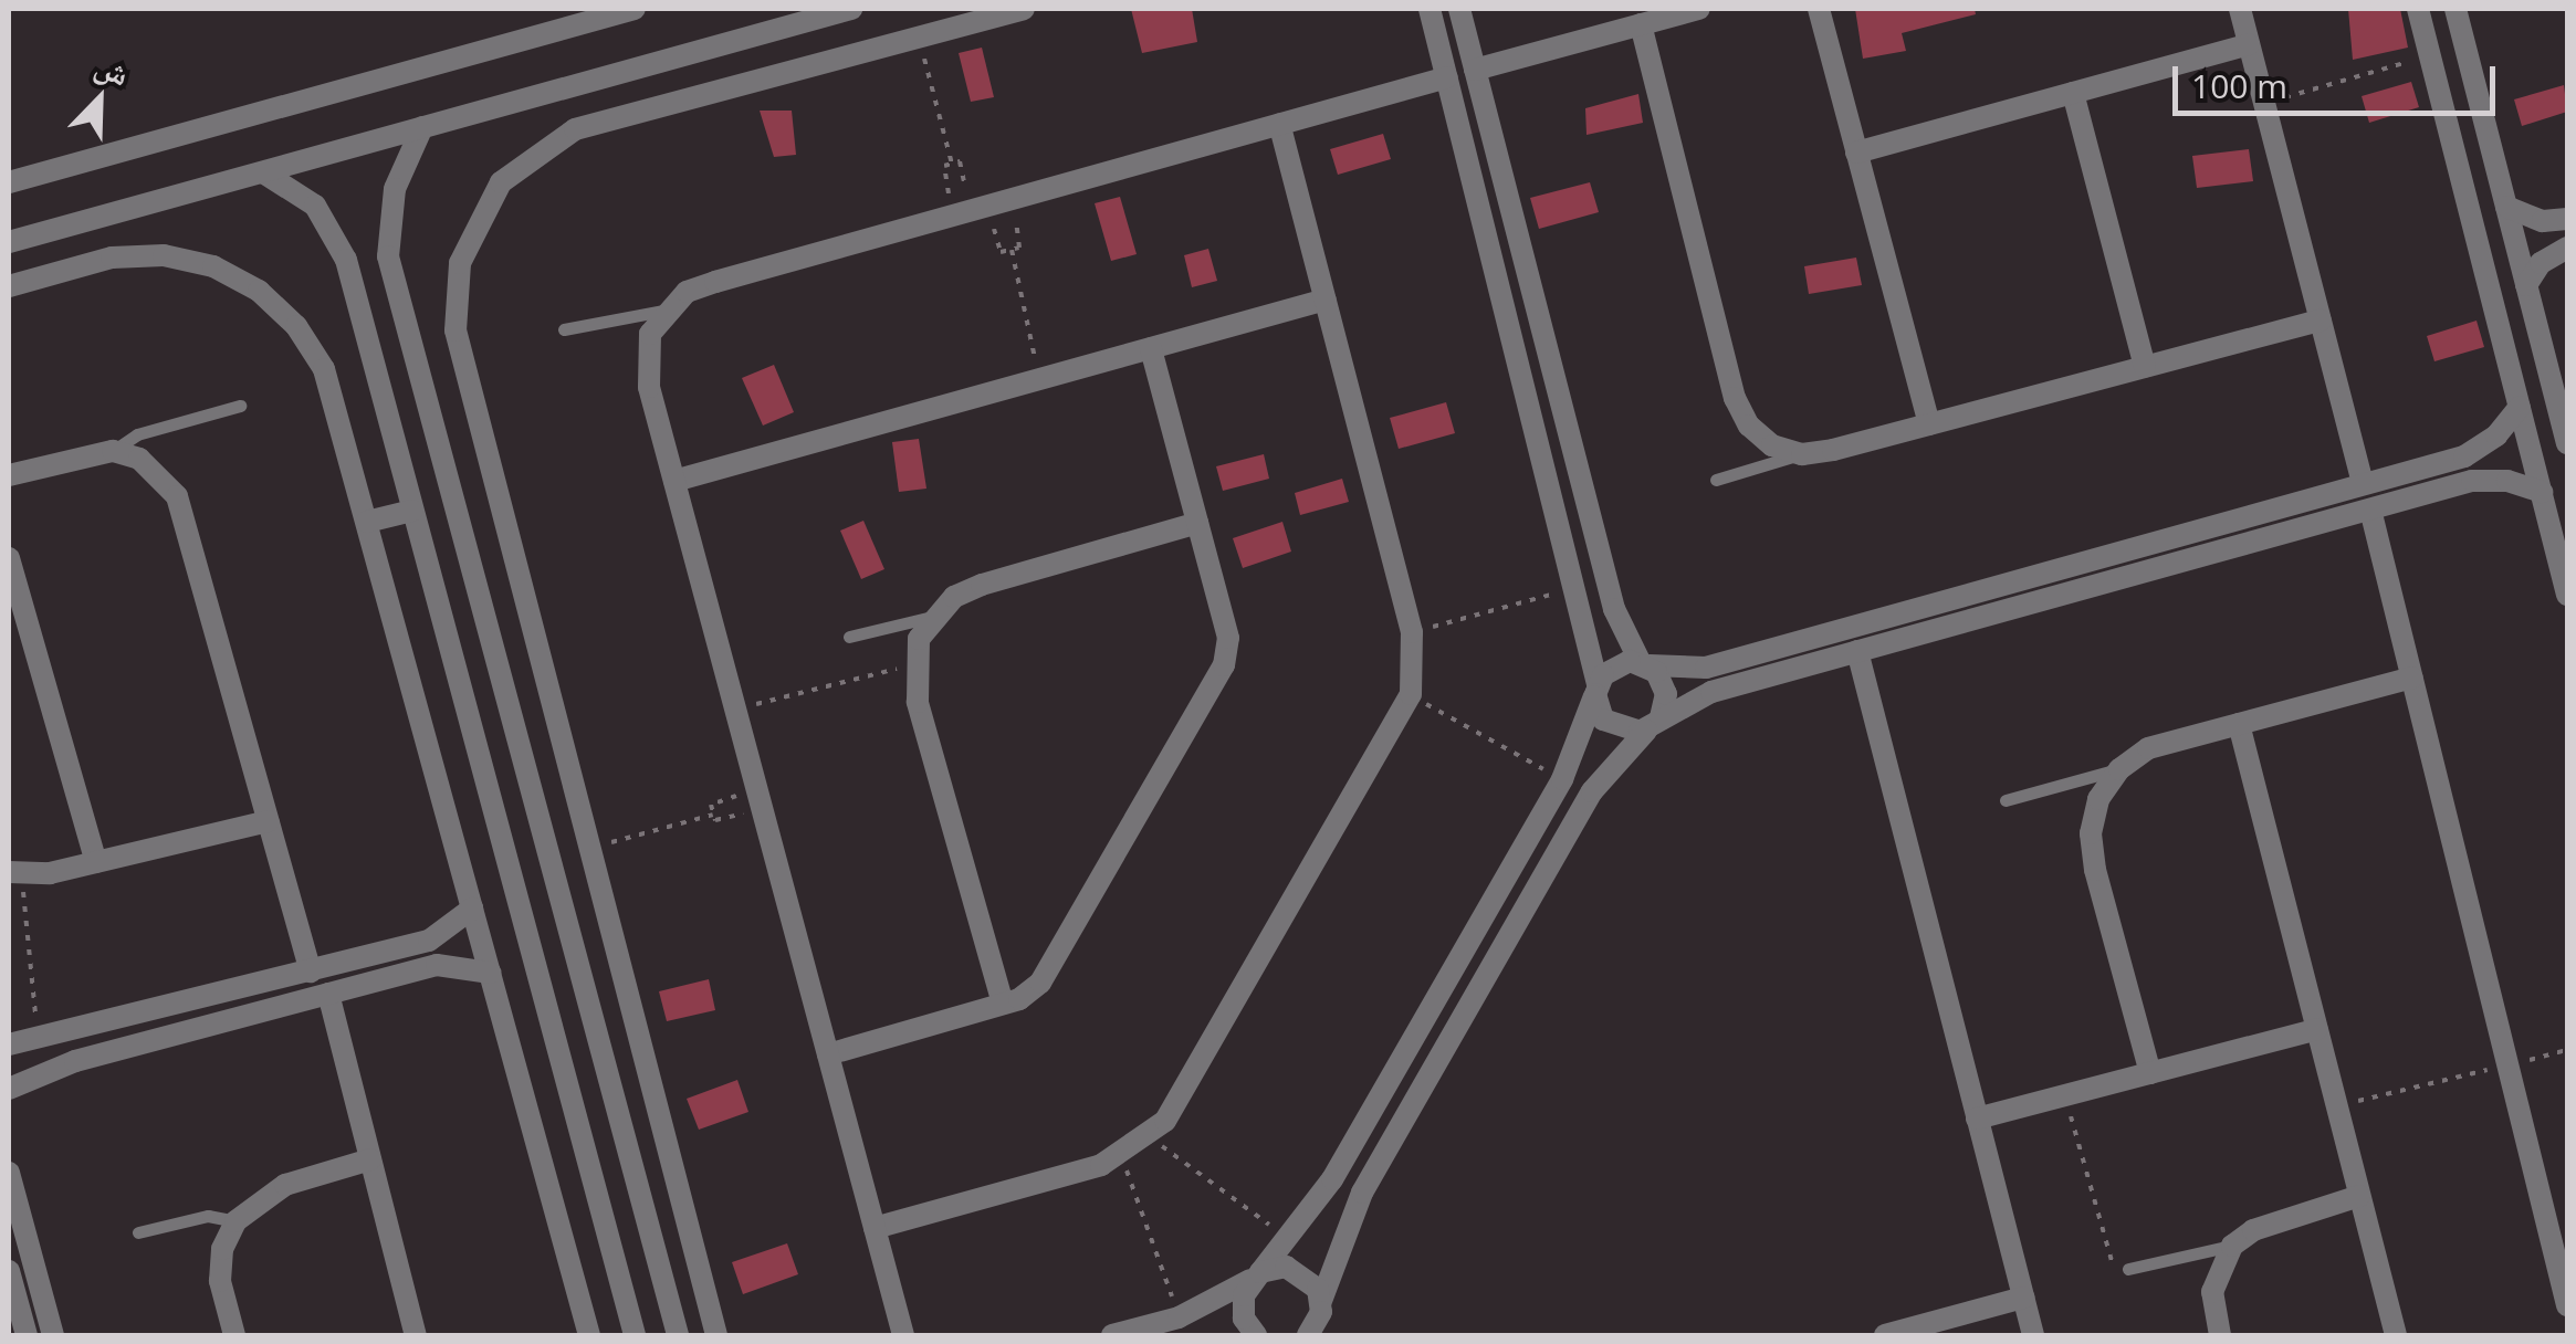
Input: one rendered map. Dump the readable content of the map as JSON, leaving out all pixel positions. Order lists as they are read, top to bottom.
{
  "scale_bar": "100 m",
  "north": "top right"
}
